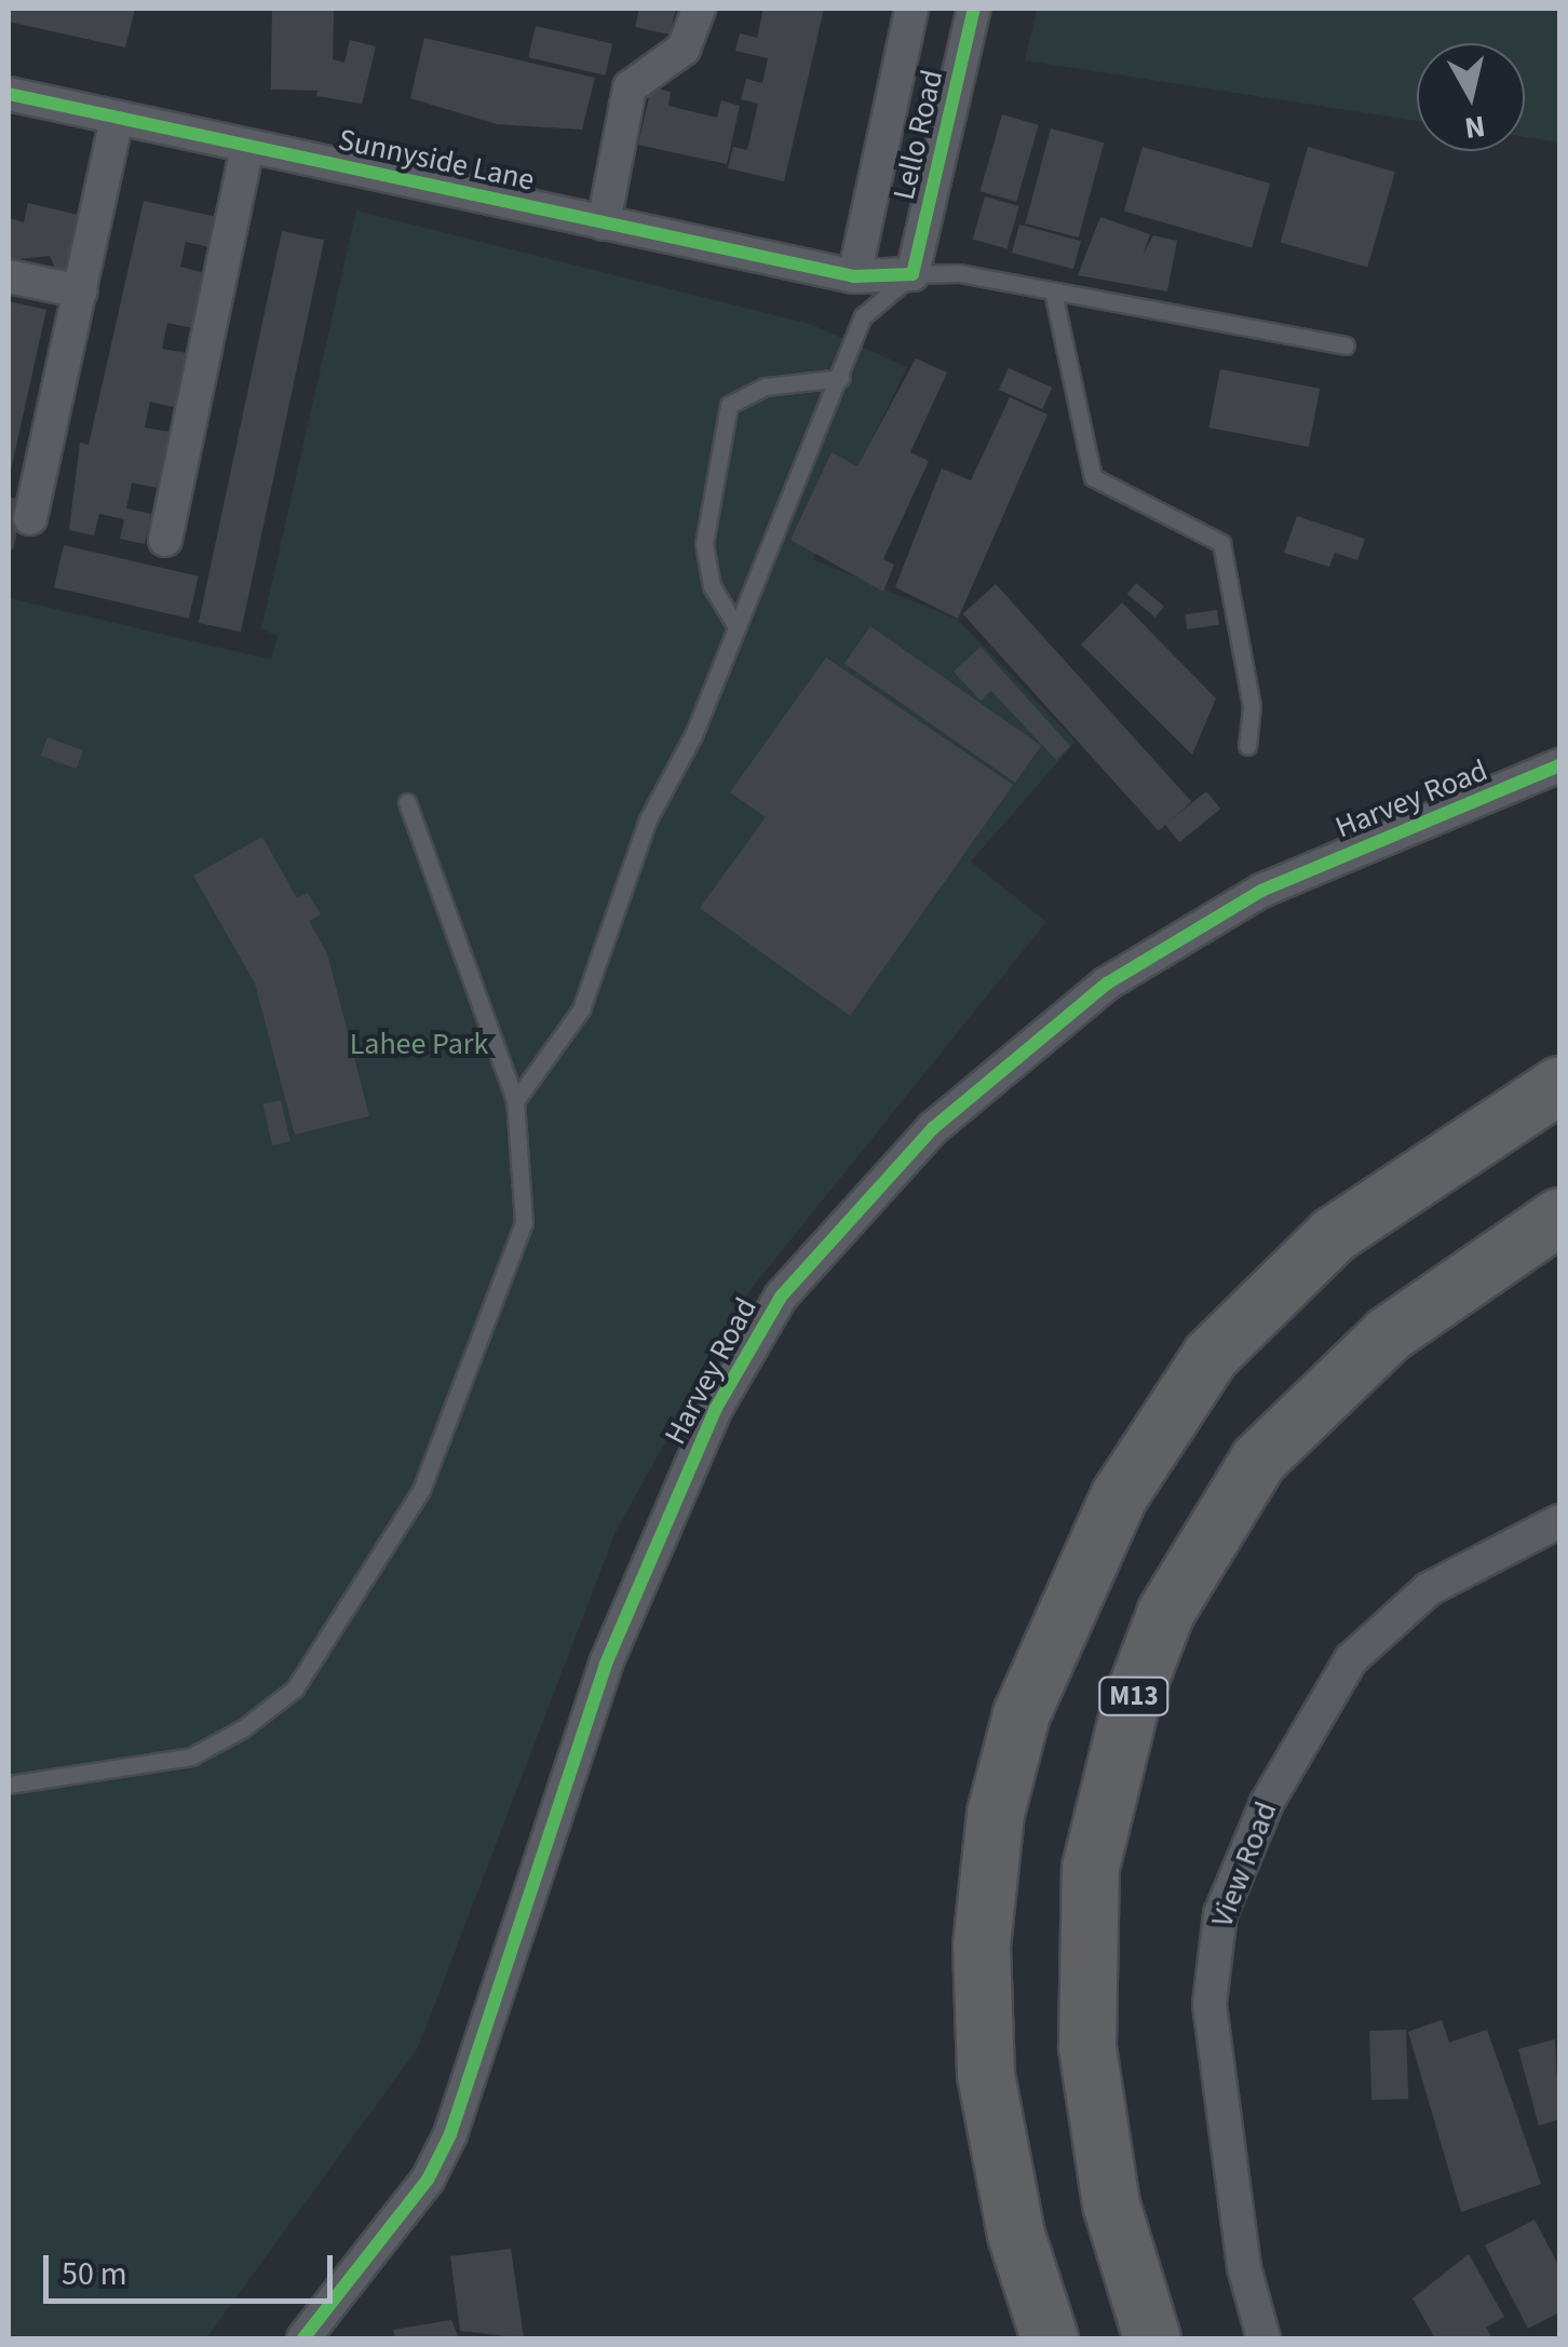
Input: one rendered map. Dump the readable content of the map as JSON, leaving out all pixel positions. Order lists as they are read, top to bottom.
{
  "streets": {
    "highway": ["M13"],
    "street": [
      "Lello Road",
      "Sunnyside Lane",
      "Harvey Road",
      "View Road"
    ]
  },
  "crossings": [
    ["Lello Road", "Sunnyside Lane"]
  ],
  "parks": ["Lahee Park"],
  "scale_bar": "50 m",
  "north": "bottom"
}
